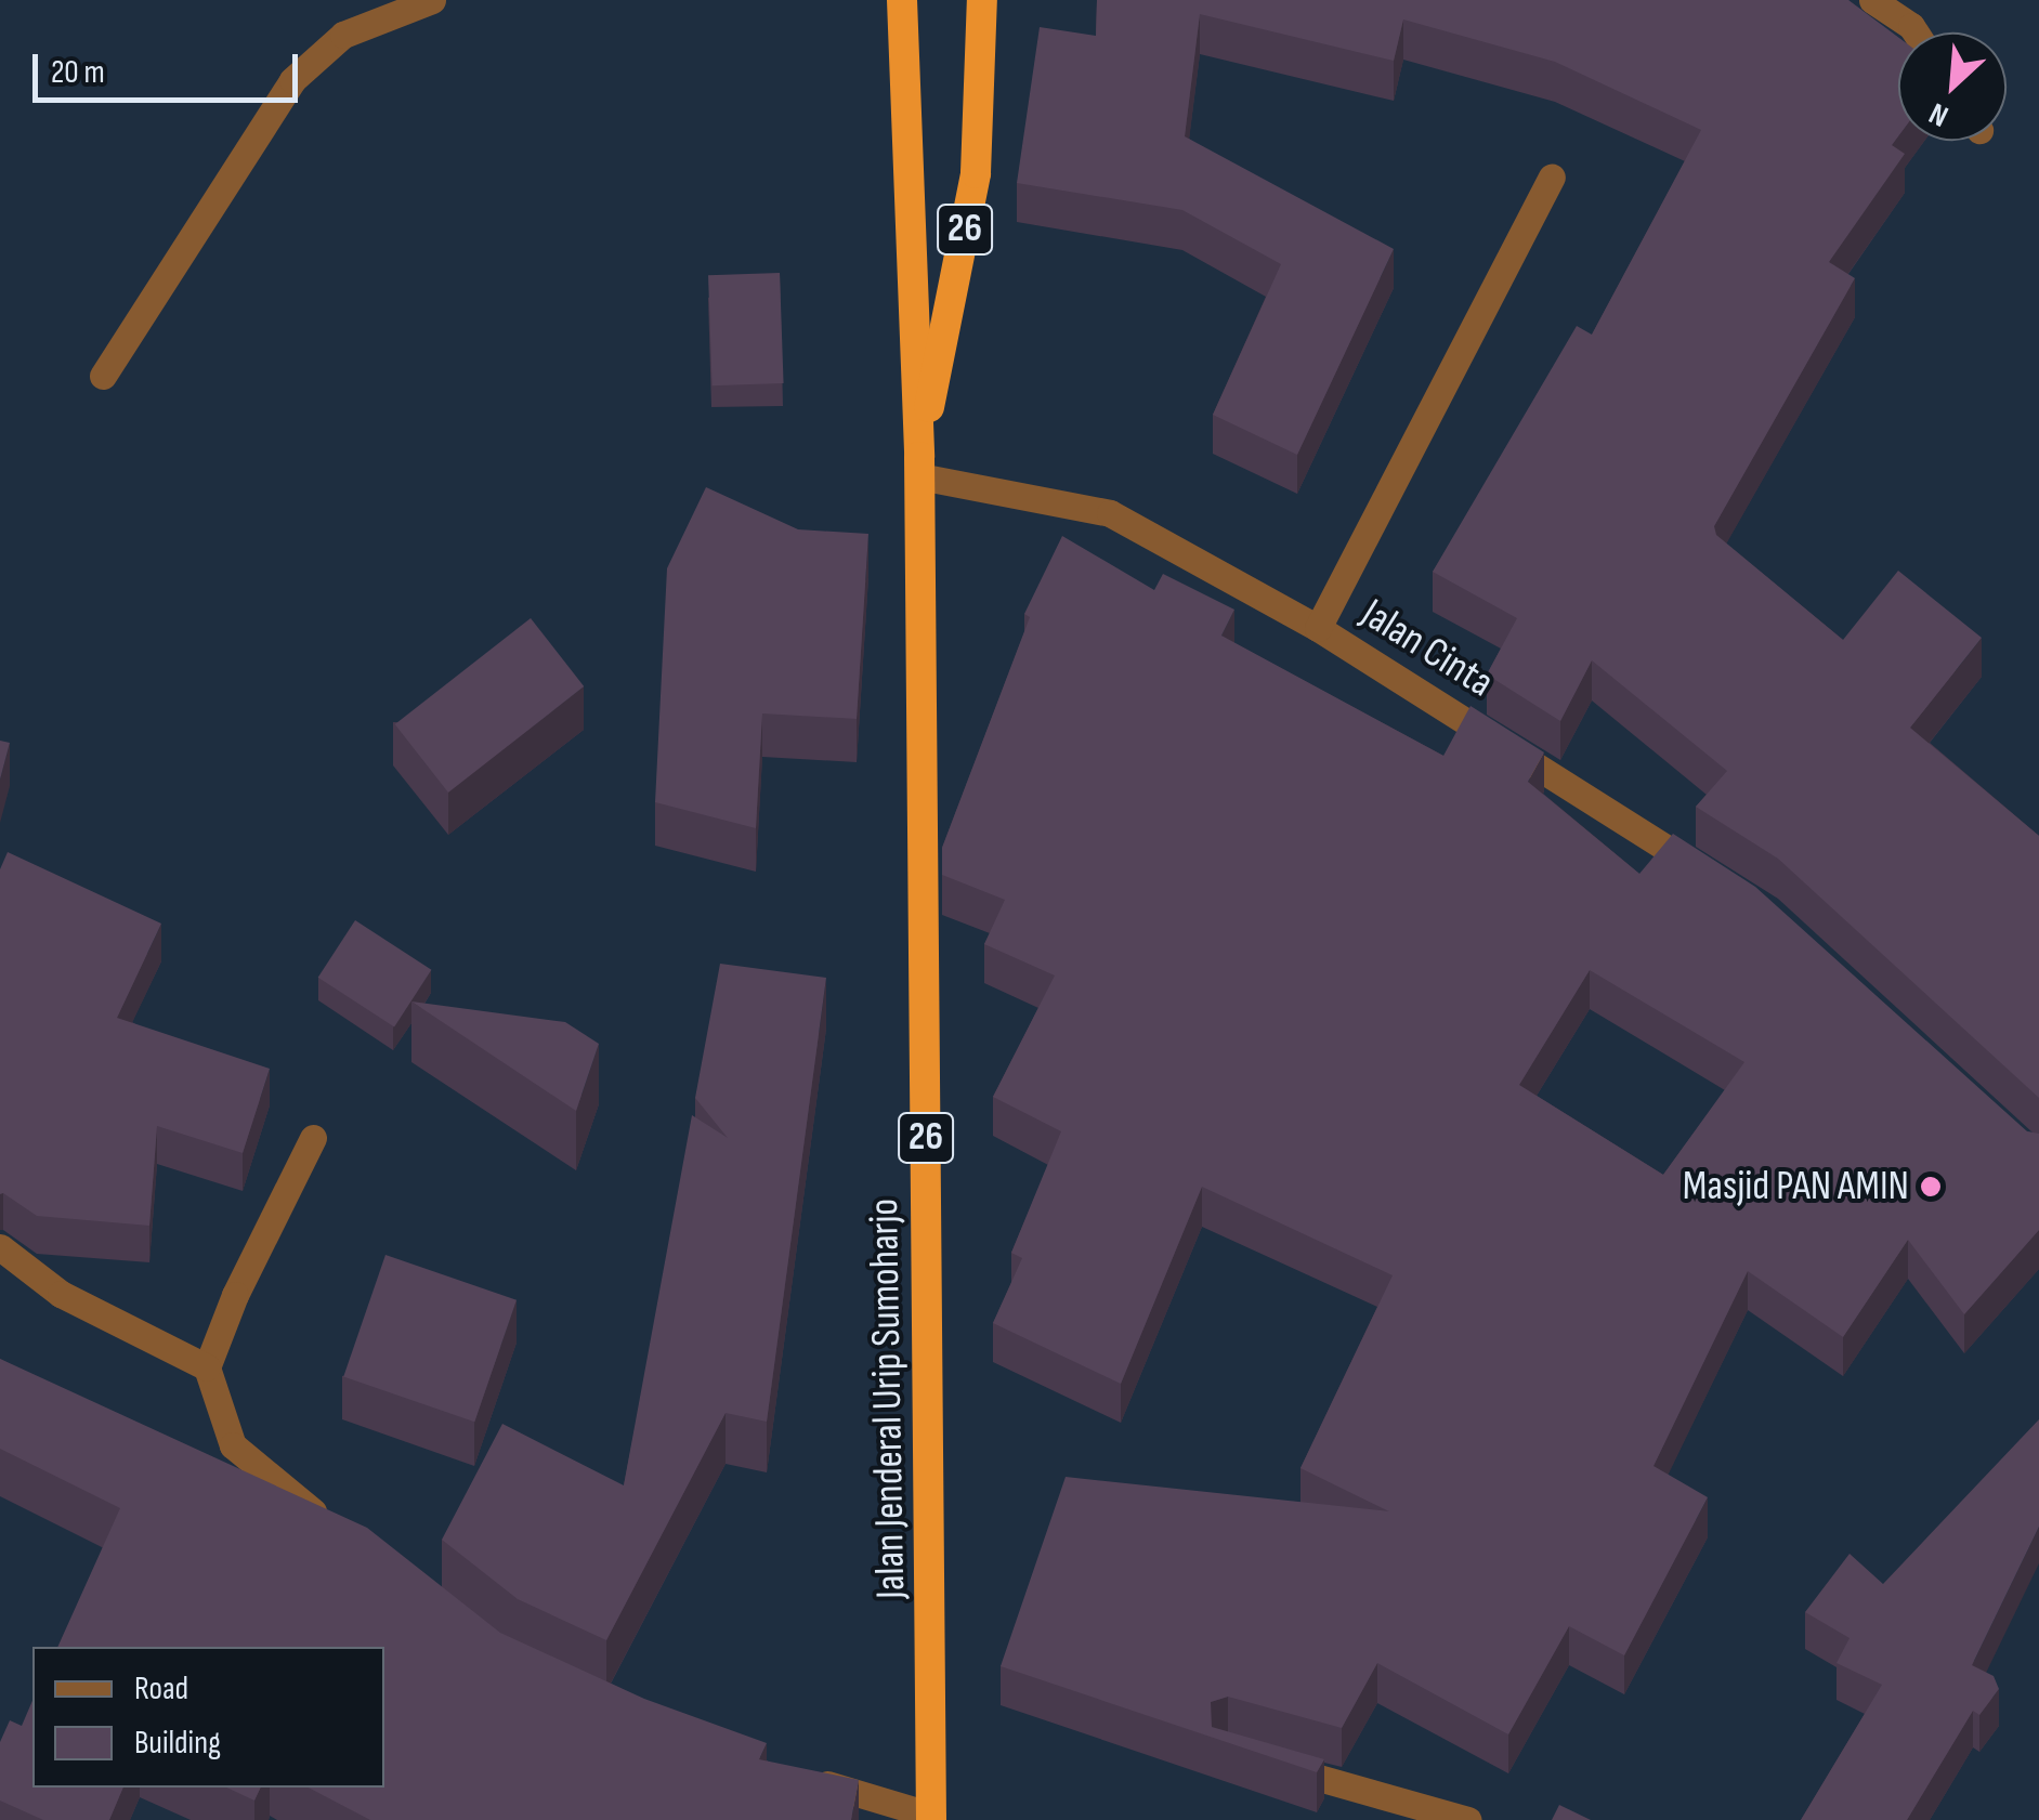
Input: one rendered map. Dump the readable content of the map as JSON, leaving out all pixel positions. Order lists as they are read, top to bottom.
{
  "streets": {
    "highway": ["26", "Jalan Jenderal Urip Sumoharjo"],
    "street": ["Jalan Cinta"]
  },
  "crossings": [
    ["Jalan Cinta", "Jalan Jenderal Urip Sumoharjo"]
  ],
  "places": ["Masjid PAN AMIN"],
  "legend": ["Road", "Building"],
  "scale_bar": "20 m",
  "north": "bottom left"
}
